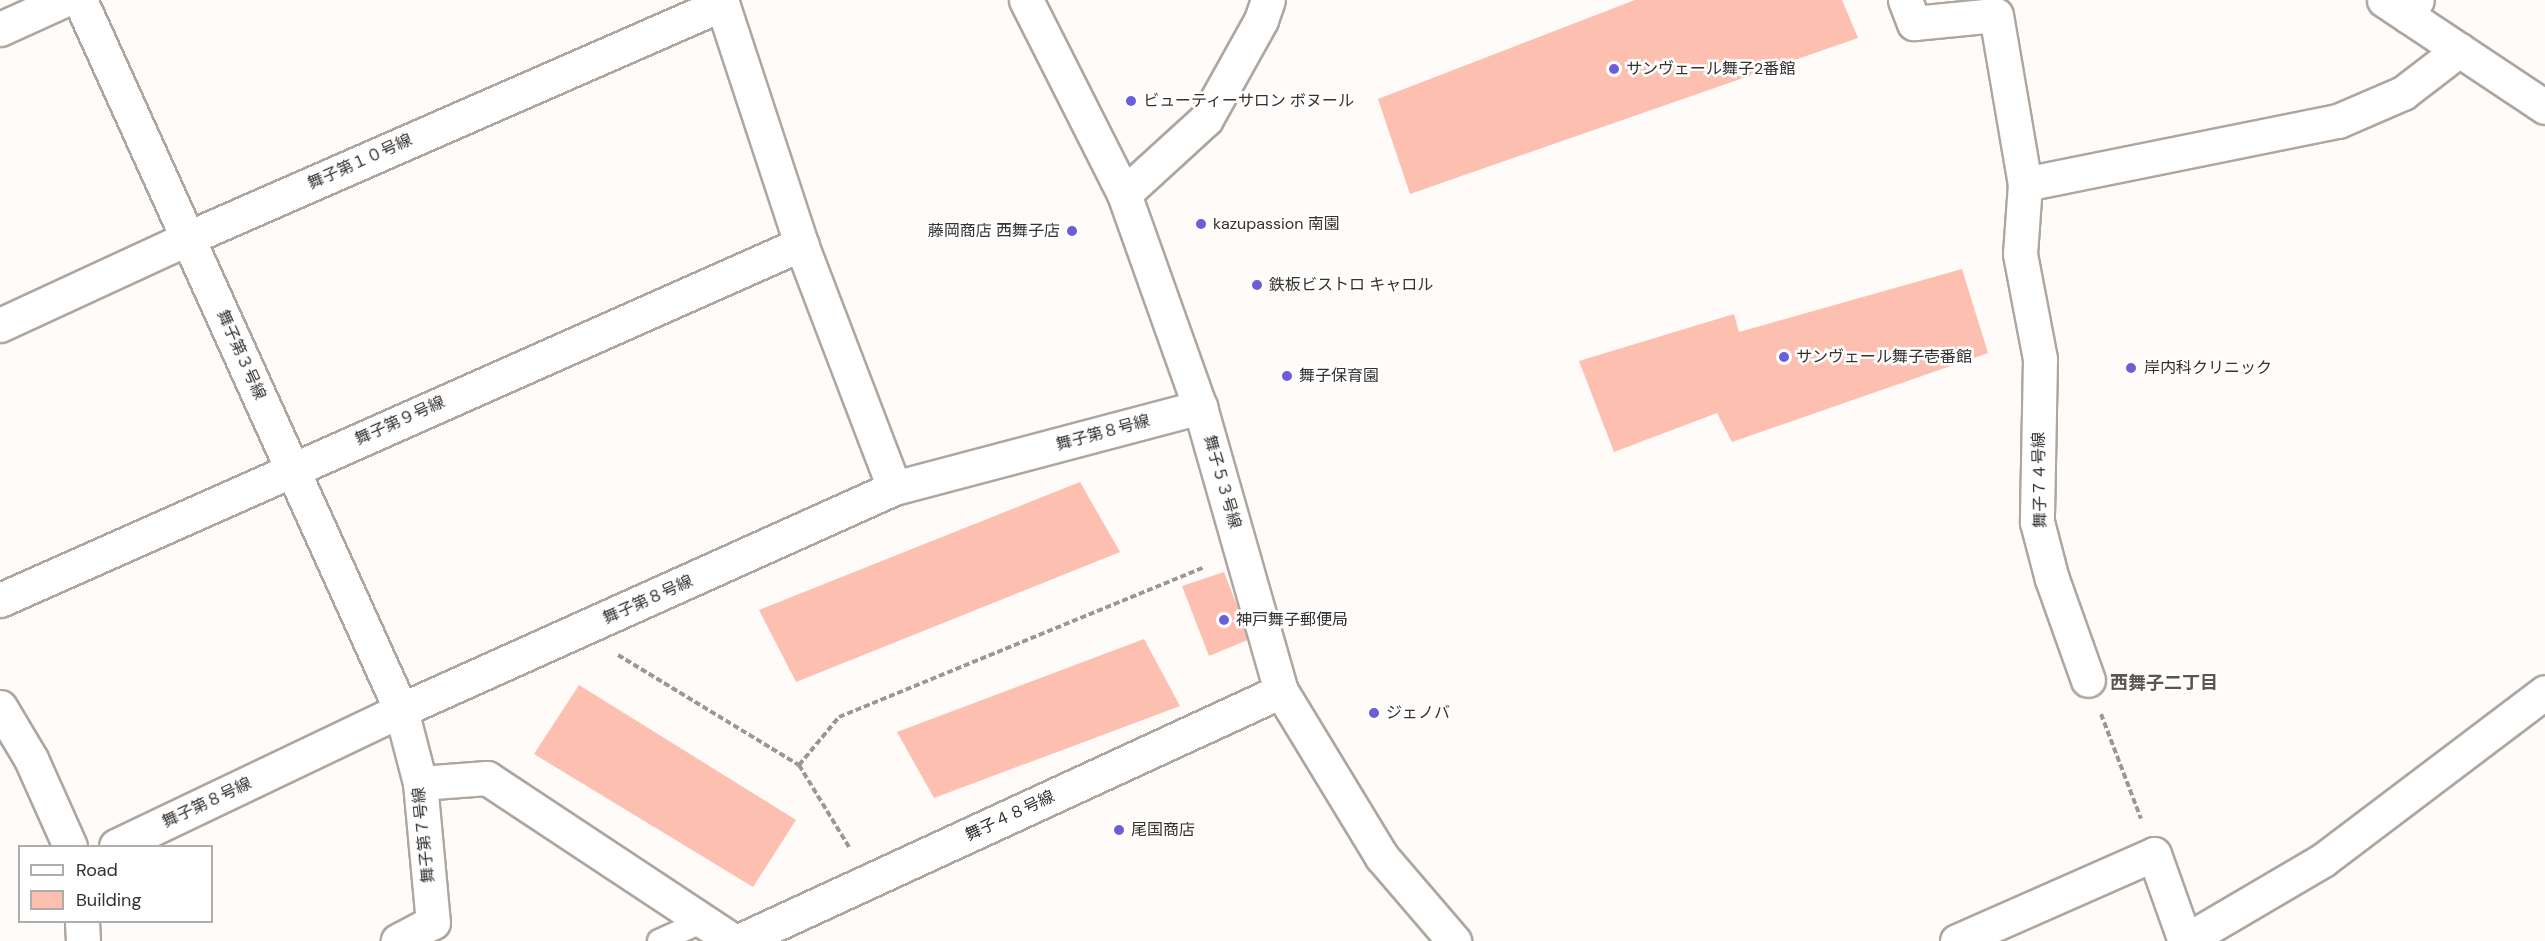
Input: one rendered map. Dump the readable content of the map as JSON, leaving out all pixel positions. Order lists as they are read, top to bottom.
{
  "streets": {
    "street": [
      "舞子第１０号線",
      "舞子第３号線",
      "舞子第９号線",
      "舞子第８号線",
      "舞子７４号線",
      "舞子５３号線",
      "舞子４８号線",
      "舞子第７号線"
    ]
  },
  "crossings": [
    ["舞子第１０号線", "舞子第３号線"],
    ["舞子第３号線", "舞子第９号線"],
    ["舞子第３号線", "舞子第８号線"],
    ["舞子第３号線", "舞子第７号線"],
    ["舞子第８号線", "舞子５３号線"],
    ["舞子第８号線", "舞子第７号線"],
    ["舞子５３号線", "舞子４８号線"]
  ],
  "districts": ["西舞子二丁目"],
  "places": [
    "サンヴェール舞子2番館",
    "ビューティーサロン ボヌール",
    "kazupassion 南園",
    "藤岡商店 西舞子店",
    "鉄板ビストロ キャロル",
    "サンヴェール舞子壱番館",
    "岸内科クリニック",
    "舞子保育園",
    "神戸舞子郵便局",
    "ジェノバ",
    "尾国商店"
  ],
  "legend": ["Road", "Building"]
}
